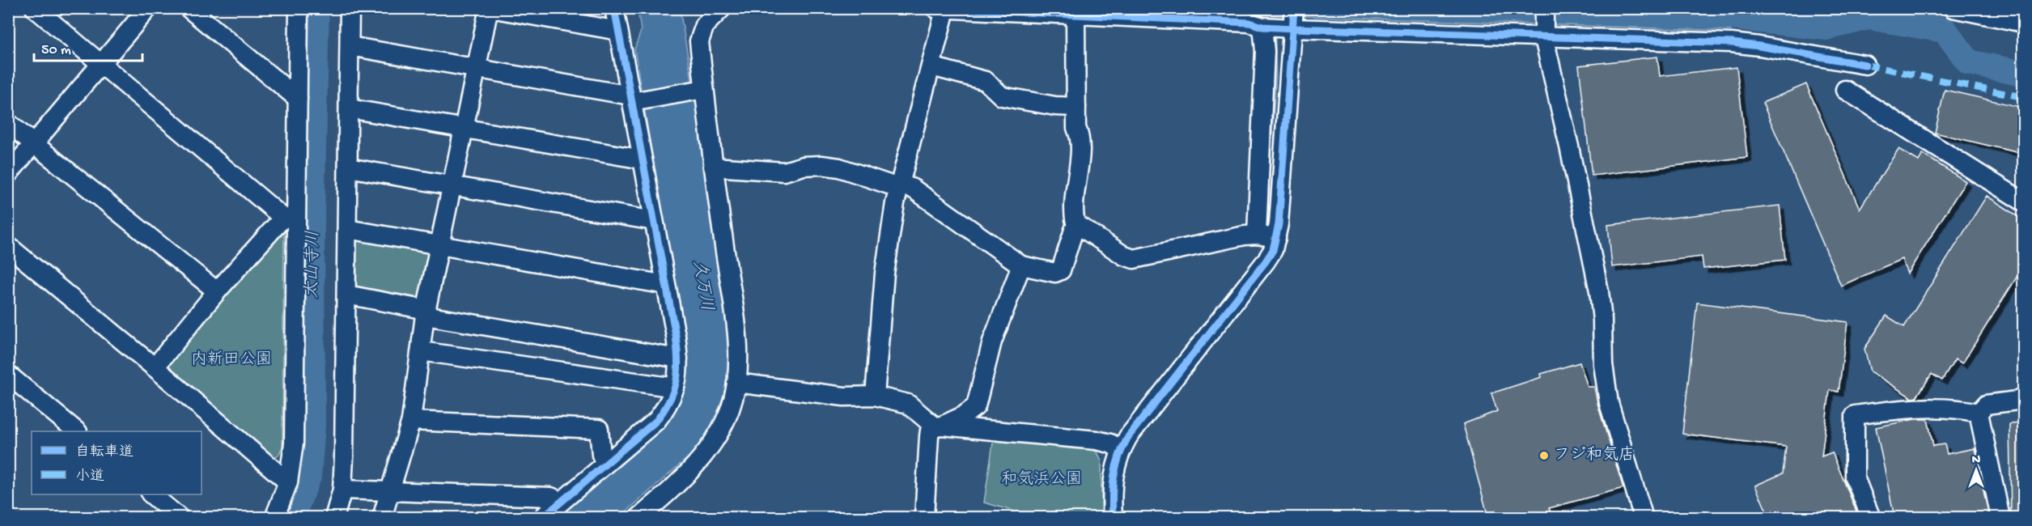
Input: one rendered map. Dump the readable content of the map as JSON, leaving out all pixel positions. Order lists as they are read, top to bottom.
{
  "water": ["太山寺川", "久万川"],
  "parks": ["内新田公園", "和気浜公園"],
  "places": ["フジ和気店"],
  "legend": ["自転車道", "小道"],
  "scale_bar": "50 m",
  "north": "top"
}
